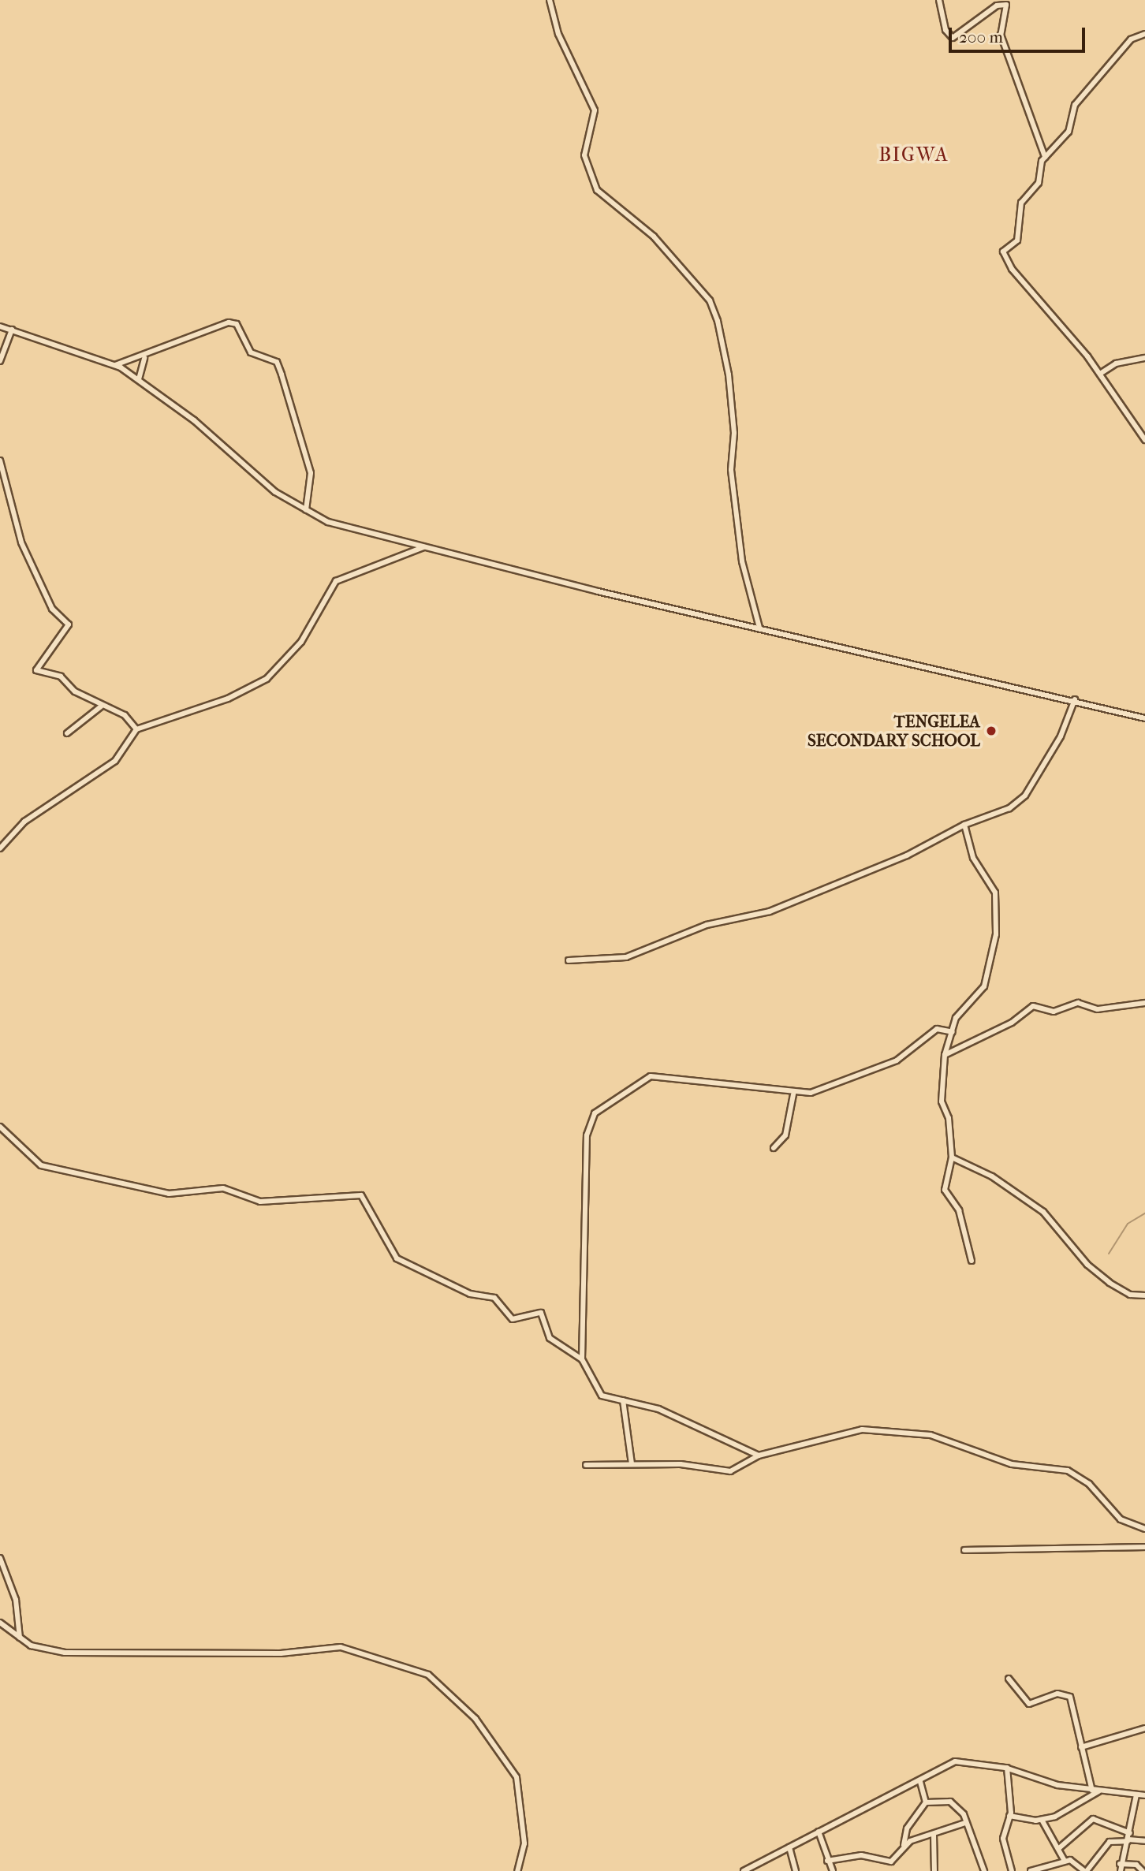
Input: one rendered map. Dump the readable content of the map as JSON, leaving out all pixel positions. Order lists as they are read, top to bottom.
{
  "districts": ["BIGWA"],
  "places": ["TENGELEA SECONDARY SCHOOL"],
  "scale_bar": "200 m"
}
